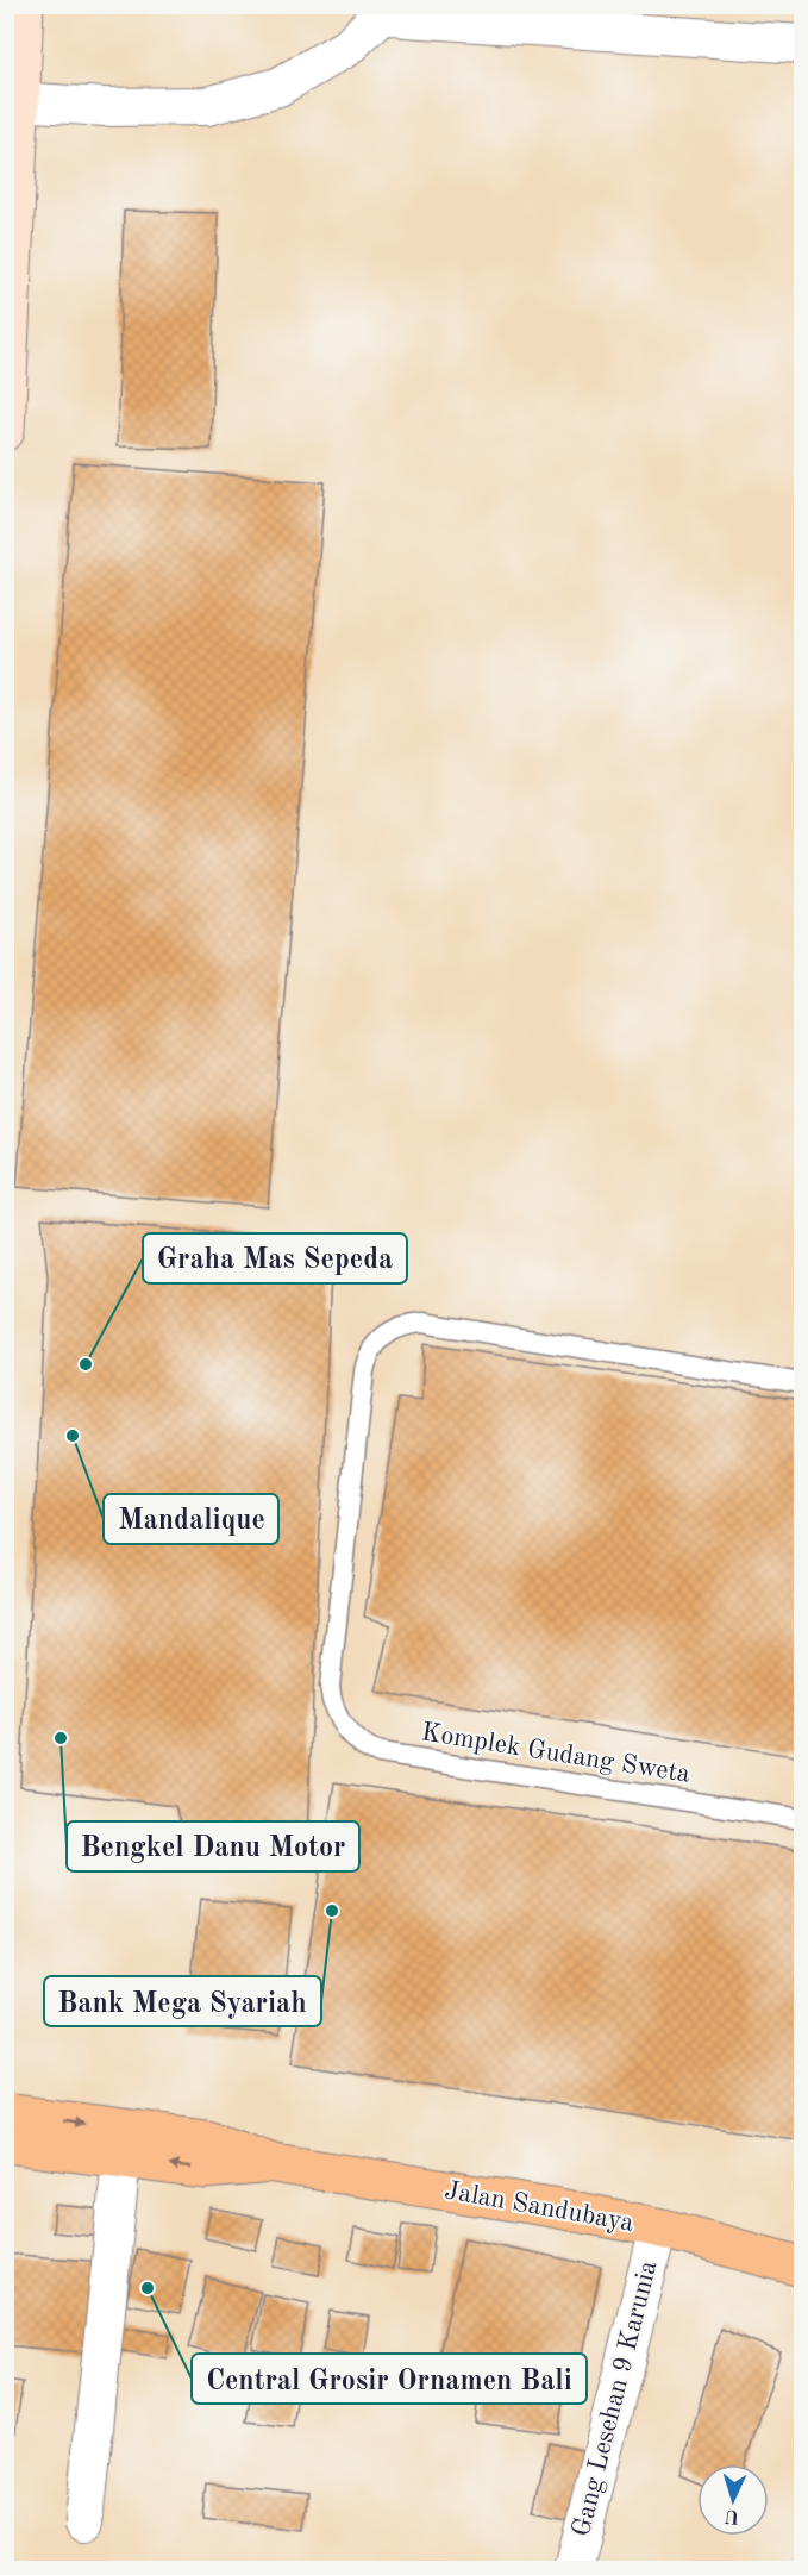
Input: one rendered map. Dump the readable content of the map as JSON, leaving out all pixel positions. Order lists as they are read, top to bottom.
{
  "streets": {
    "highway": ["Jalan Sandubaya"],
    "street": ["Gang Lesehan 9 Karunia"],
    "lane": ["Komplek Gudang Sweta"]
  },
  "crossings": [
    ["Jalan Sandubaya", "Gang Lesehan 9 Karunia"]
  ],
  "places": [
    "Graha Mas Sepeda",
    "Mandalique",
    "Bengkel Danu Motor",
    "Bank Mega Syariah",
    "Central Grosir Ornamen Bali"
  ],
  "north": "bottom"
}
